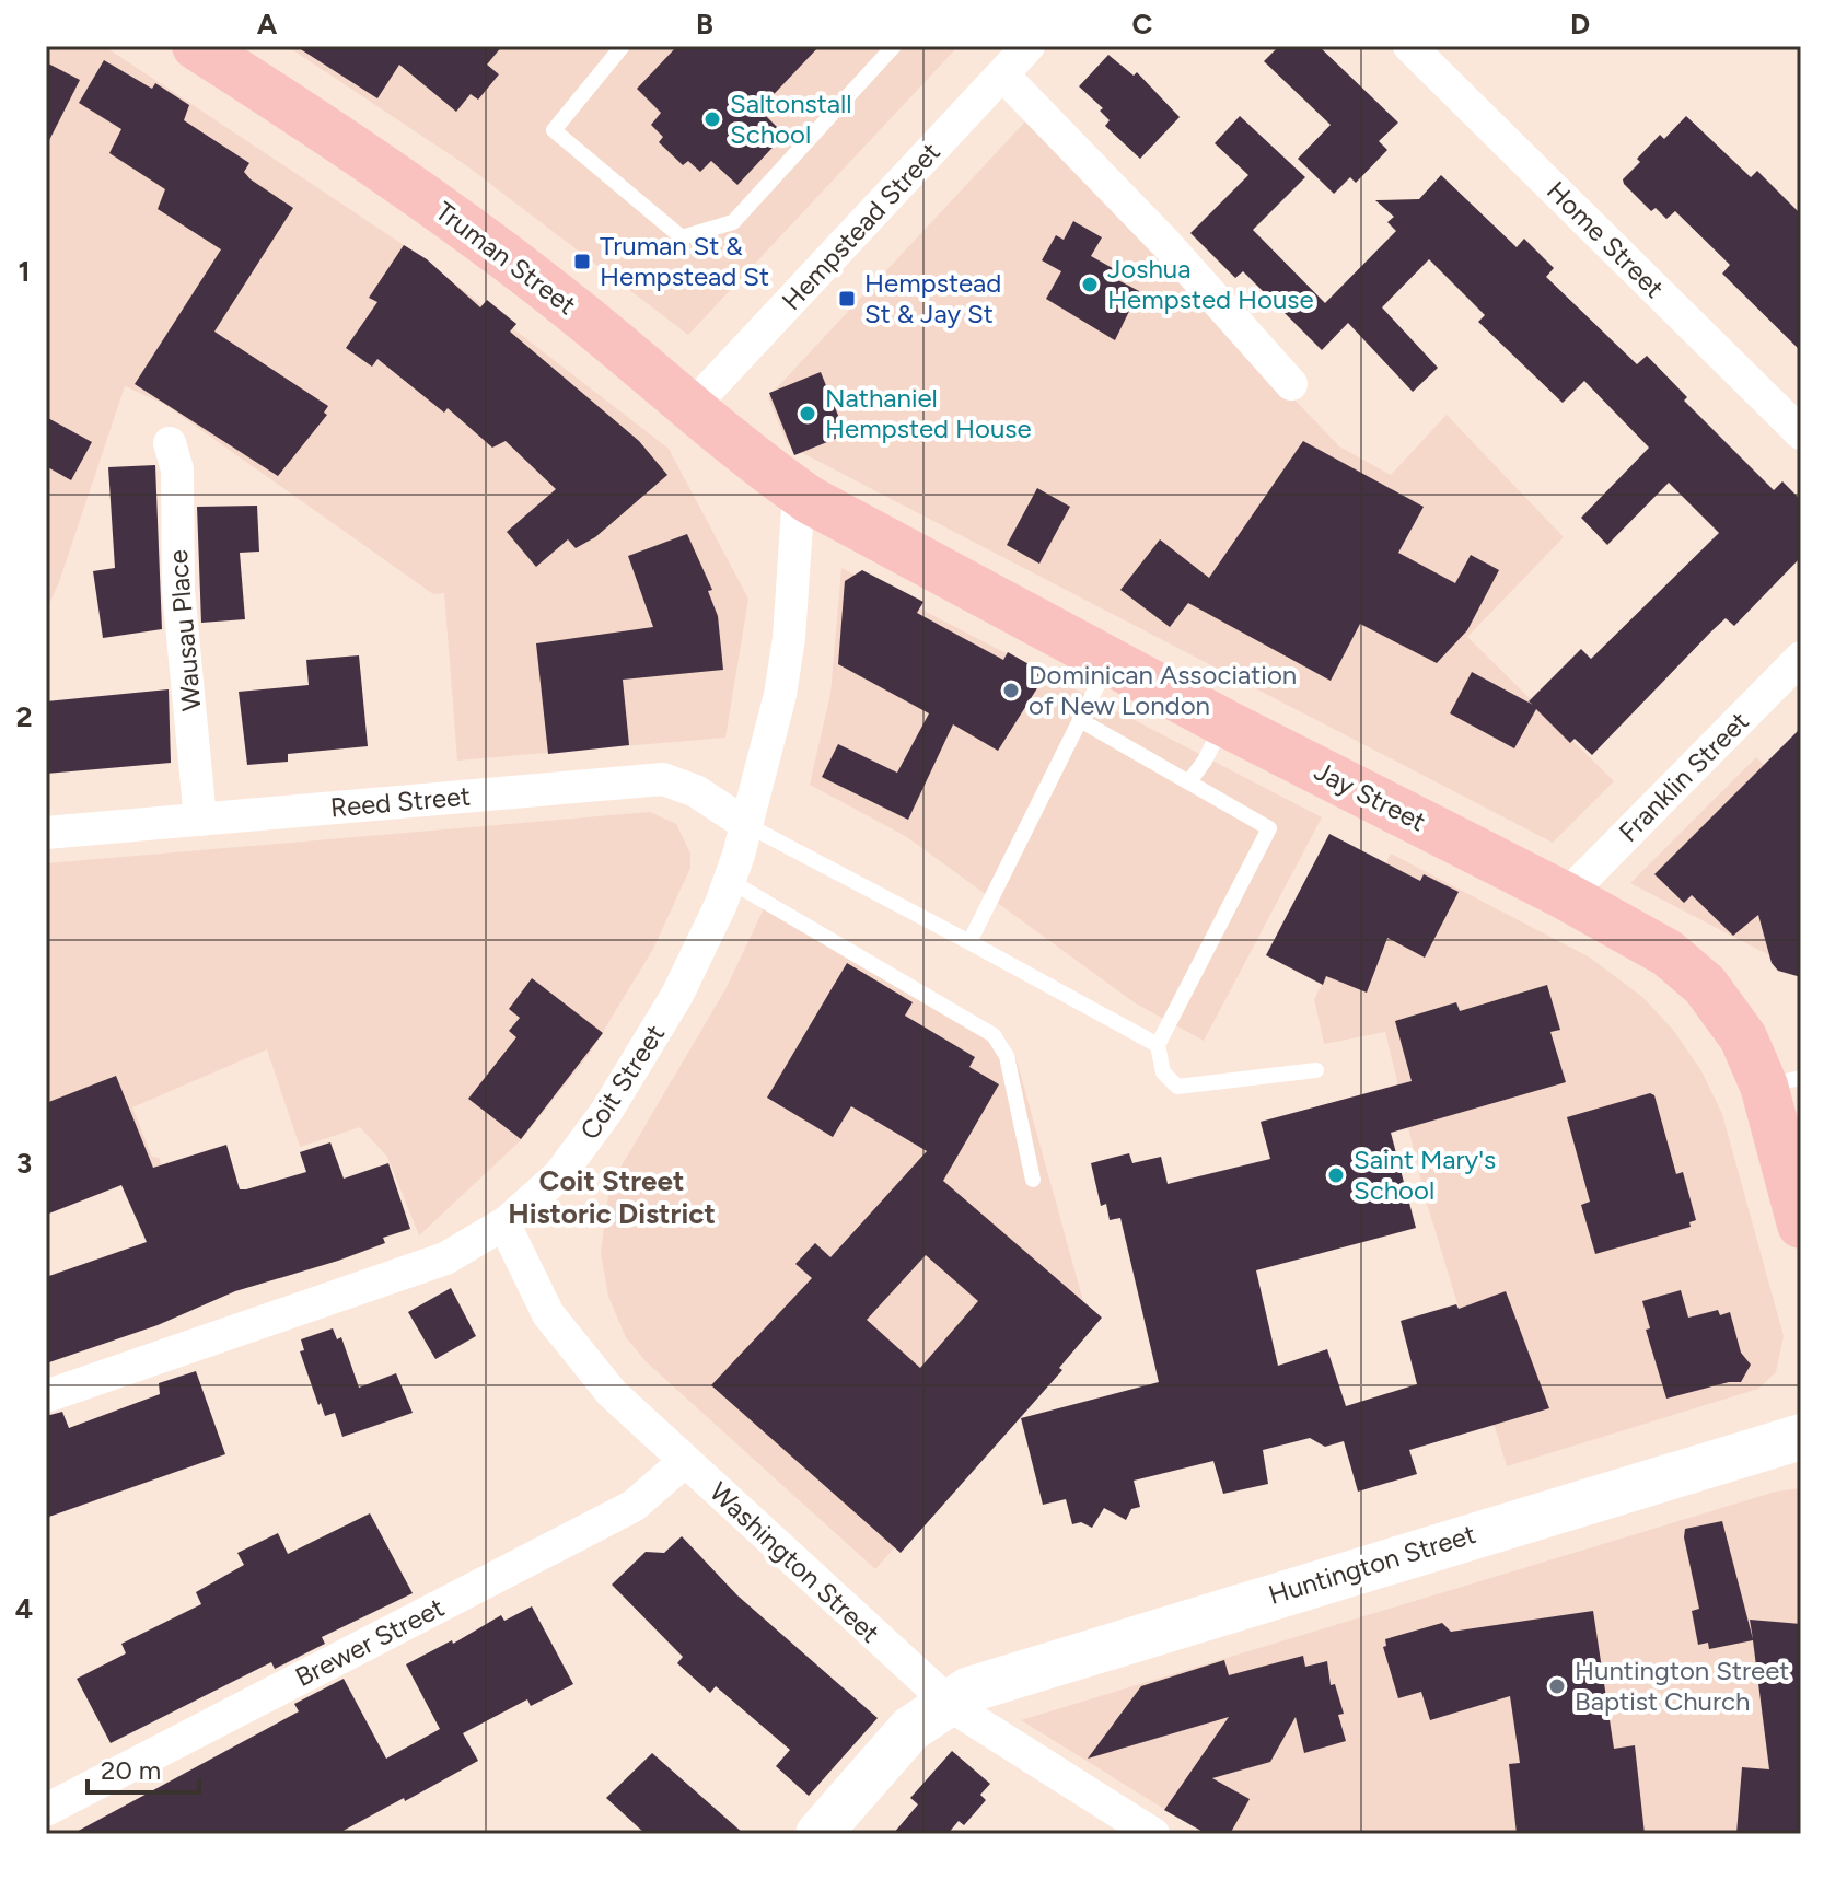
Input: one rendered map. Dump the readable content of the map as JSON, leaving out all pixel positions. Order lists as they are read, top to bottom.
{
  "streets": {
    "main road": ["Truman Street", "Jay Street", "Huntington Street"],
    "street": [
      "Hempstead Street",
      "Home Street",
      "Wausau Place",
      "Franklin Street",
      "Reed Street",
      "Coit Street",
      "Washington Street",
      "Brewer Street"
    ]
  },
  "crossings": [
    ["Hempstead Street", "Truman Street"],
    ["Truman Street", "Jay Street"],
    ["Truman Street", "Coit Street"],
    ["Wausau Place", "Reed Street"],
    ["Franklin Street", "Jay Street"],
    ["Jay Street", "Coit Street"],
    ["Reed Street", "Coit Street"],
    ["Coit Street", "Washington Street"],
    ["Washington Street", "Huntington Street"],
    ["Washington Street", "Brewer Street"]
  ],
  "districts": ["Coit Street Historic District"],
  "places": {
    "other": [
      "Saltonstall School",
      "Joshua Hempsted House",
      "Nathaniel Hempsted House",
      "Dominican Association of New London",
      "Saint Mary's School",
      "Huntington Street Baptist Church"
    ],
    "transit": ["Truman St & Hempstead St", "Hempstead St & Jay St"]
  },
  "scale_bar": "20 m",
  "grid": {
    "columns": [
      "A",
      "B",
      "C",
      "D"
    ],
    "rows": [
      "1",
      "2",
      "3",
      "4"
    ]
  }
}
